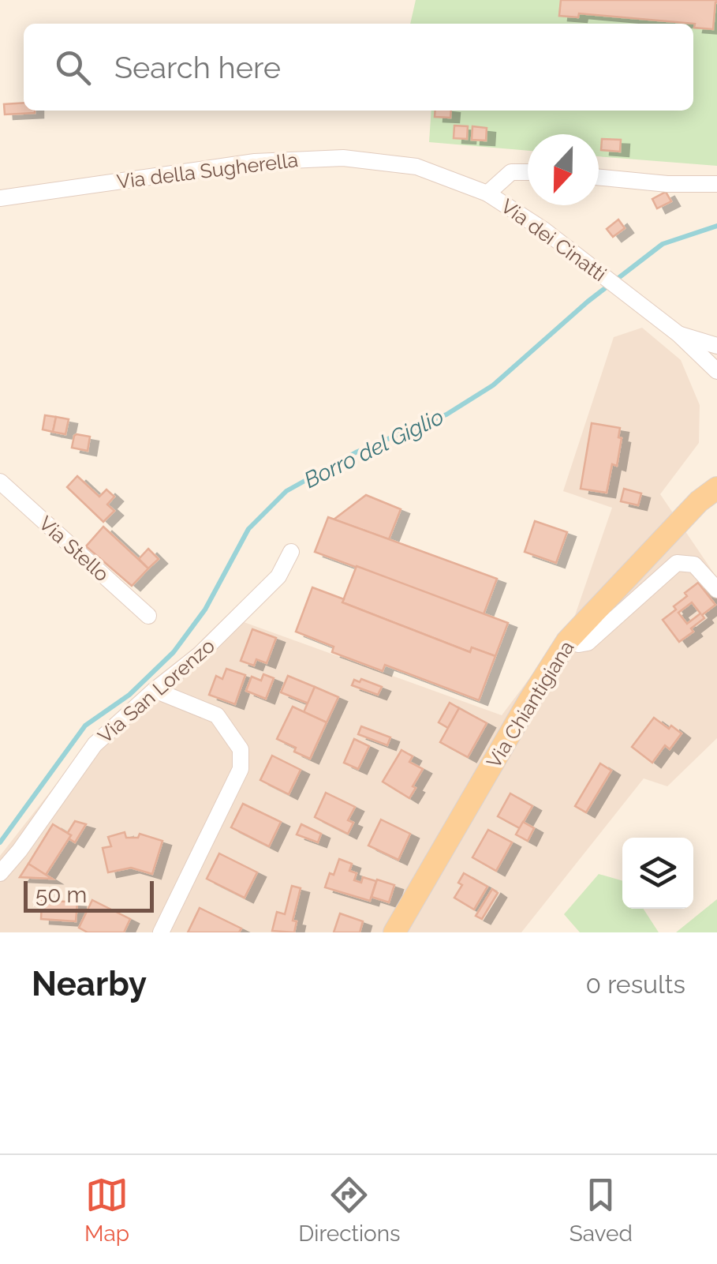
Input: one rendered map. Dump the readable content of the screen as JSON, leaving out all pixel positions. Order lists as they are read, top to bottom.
{
  "streets": {
    "main road": ["Via Chiantigiana"],
    "street": [
      "Via della Sugherella",
      "Via dei Cinatti",
      "Via Stello",
      "Via San Lorenzo"
    ]
  },
  "crossings": [
    ["Via della Sugherella", "Via dei Cinatti"]
  ],
  "water": ["Borro del Giglio"],
  "scale_bar": "50 m",
  "north": "bottom",
  "page": {
    "search": "Search here",
    "scale": "50 m",
    "heading": ["Nearby", "0 results"],
    "nav": ["Map", "Directions", "Saved"]
  }
}
